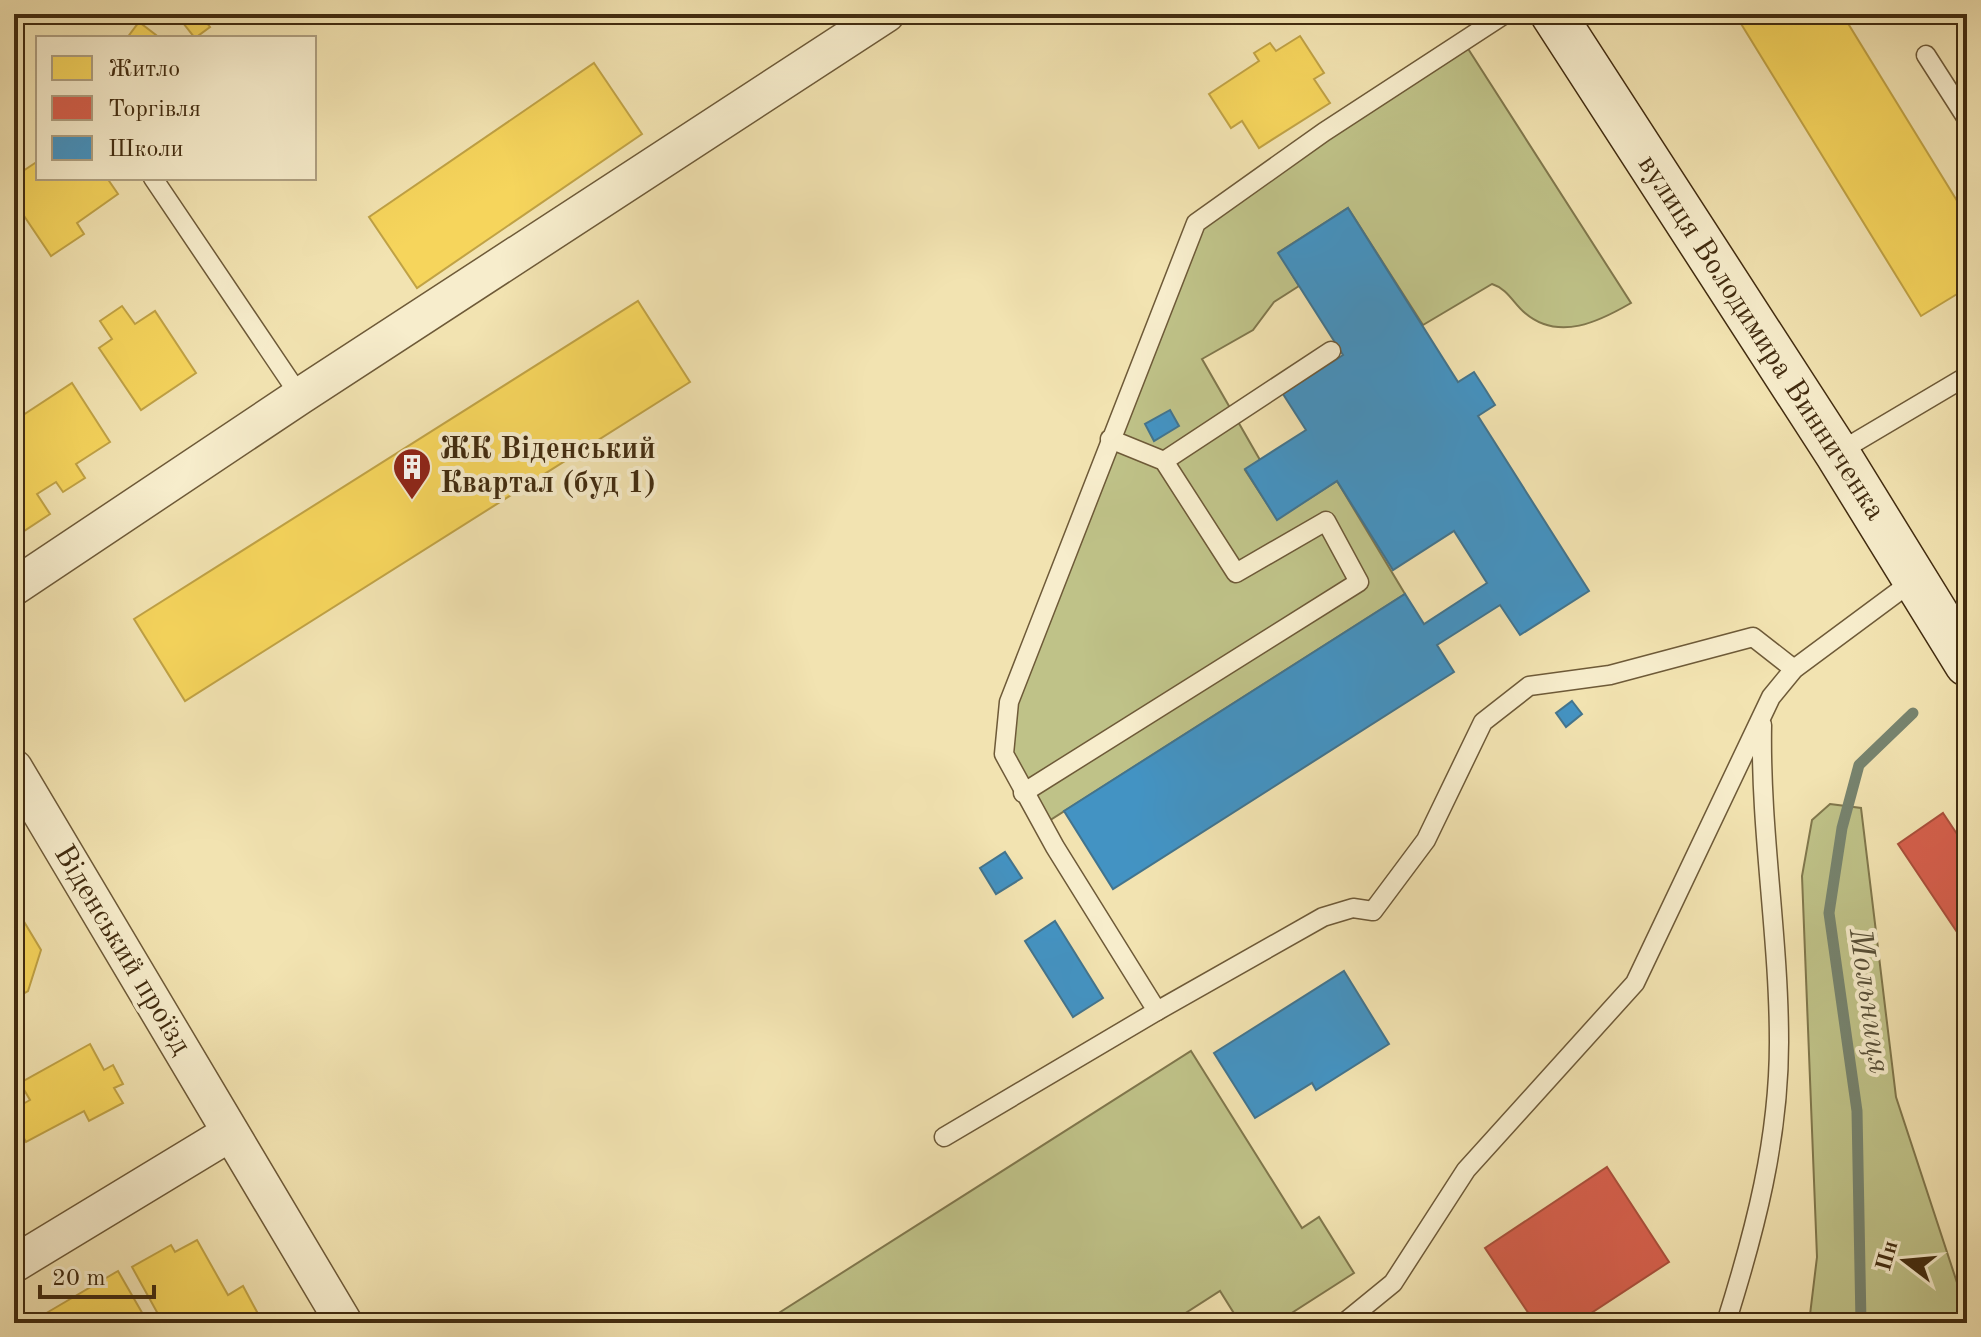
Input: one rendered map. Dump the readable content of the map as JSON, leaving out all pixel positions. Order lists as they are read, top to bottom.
{
  "streets": {
    "main road": ["вулиця Володимира Винниченка"],
    "street": ["Віденський проїзд"]
  },
  "water": ["Мольниця"],
  "places": {
    "building": ["ЖК Віденський Квартал (буд 1)"]
  },
  "legend": ["Житло", "Торгівля", "Школи"],
  "scale_bar": "20 m",
  "north": "left"
}
